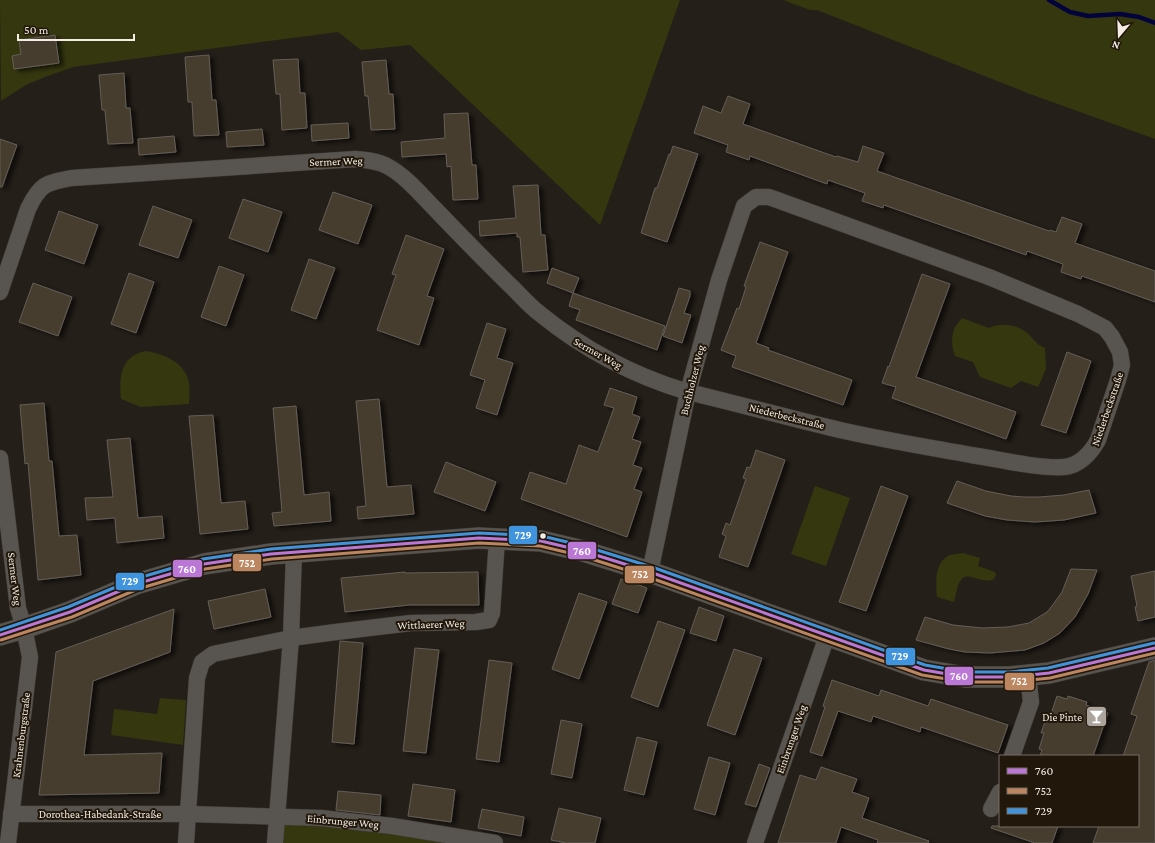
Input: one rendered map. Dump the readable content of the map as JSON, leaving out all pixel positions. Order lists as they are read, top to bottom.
{
  "streets": {
    "street": [
      "Sermer Weg",
      "Buchholzer Weg",
      "Niederbeckstraße",
      "Wittlaerer Weg",
      "Krahnenburgstraße",
      "Einbrunger Weg",
      "Dorothea-Habedank-Straße"
    ]
  },
  "crossings": [
    ["Sermer Weg", "Buchholzer Weg"],
    ["Sermer Weg", "Niederbeckstraße"],
    ["Sermer Weg", "Krahnenburgstraße"],
    ["Buchholzer Weg", "Niederbeckstraße"],
    ["Wittlaerer Weg", "Einbrunger Weg"],
    ["Wittlaerer Weg", "Dorothea-Habedank-Straße"],
    ["Krahnenburgstraße", "Dorothea-Habedank-Straße"],
    ["Einbrunger Weg", "Dorothea-Habedank-Straße"]
  ],
  "places": {
    "bar": ["Die Pinte"]
  },
  "lines": ["transit line 729", "transit line 760", "transit line 752"],
  "legend": ["760", "752", "729"],
  "scale_bar": "50 m",
  "north": "bottom"
}
